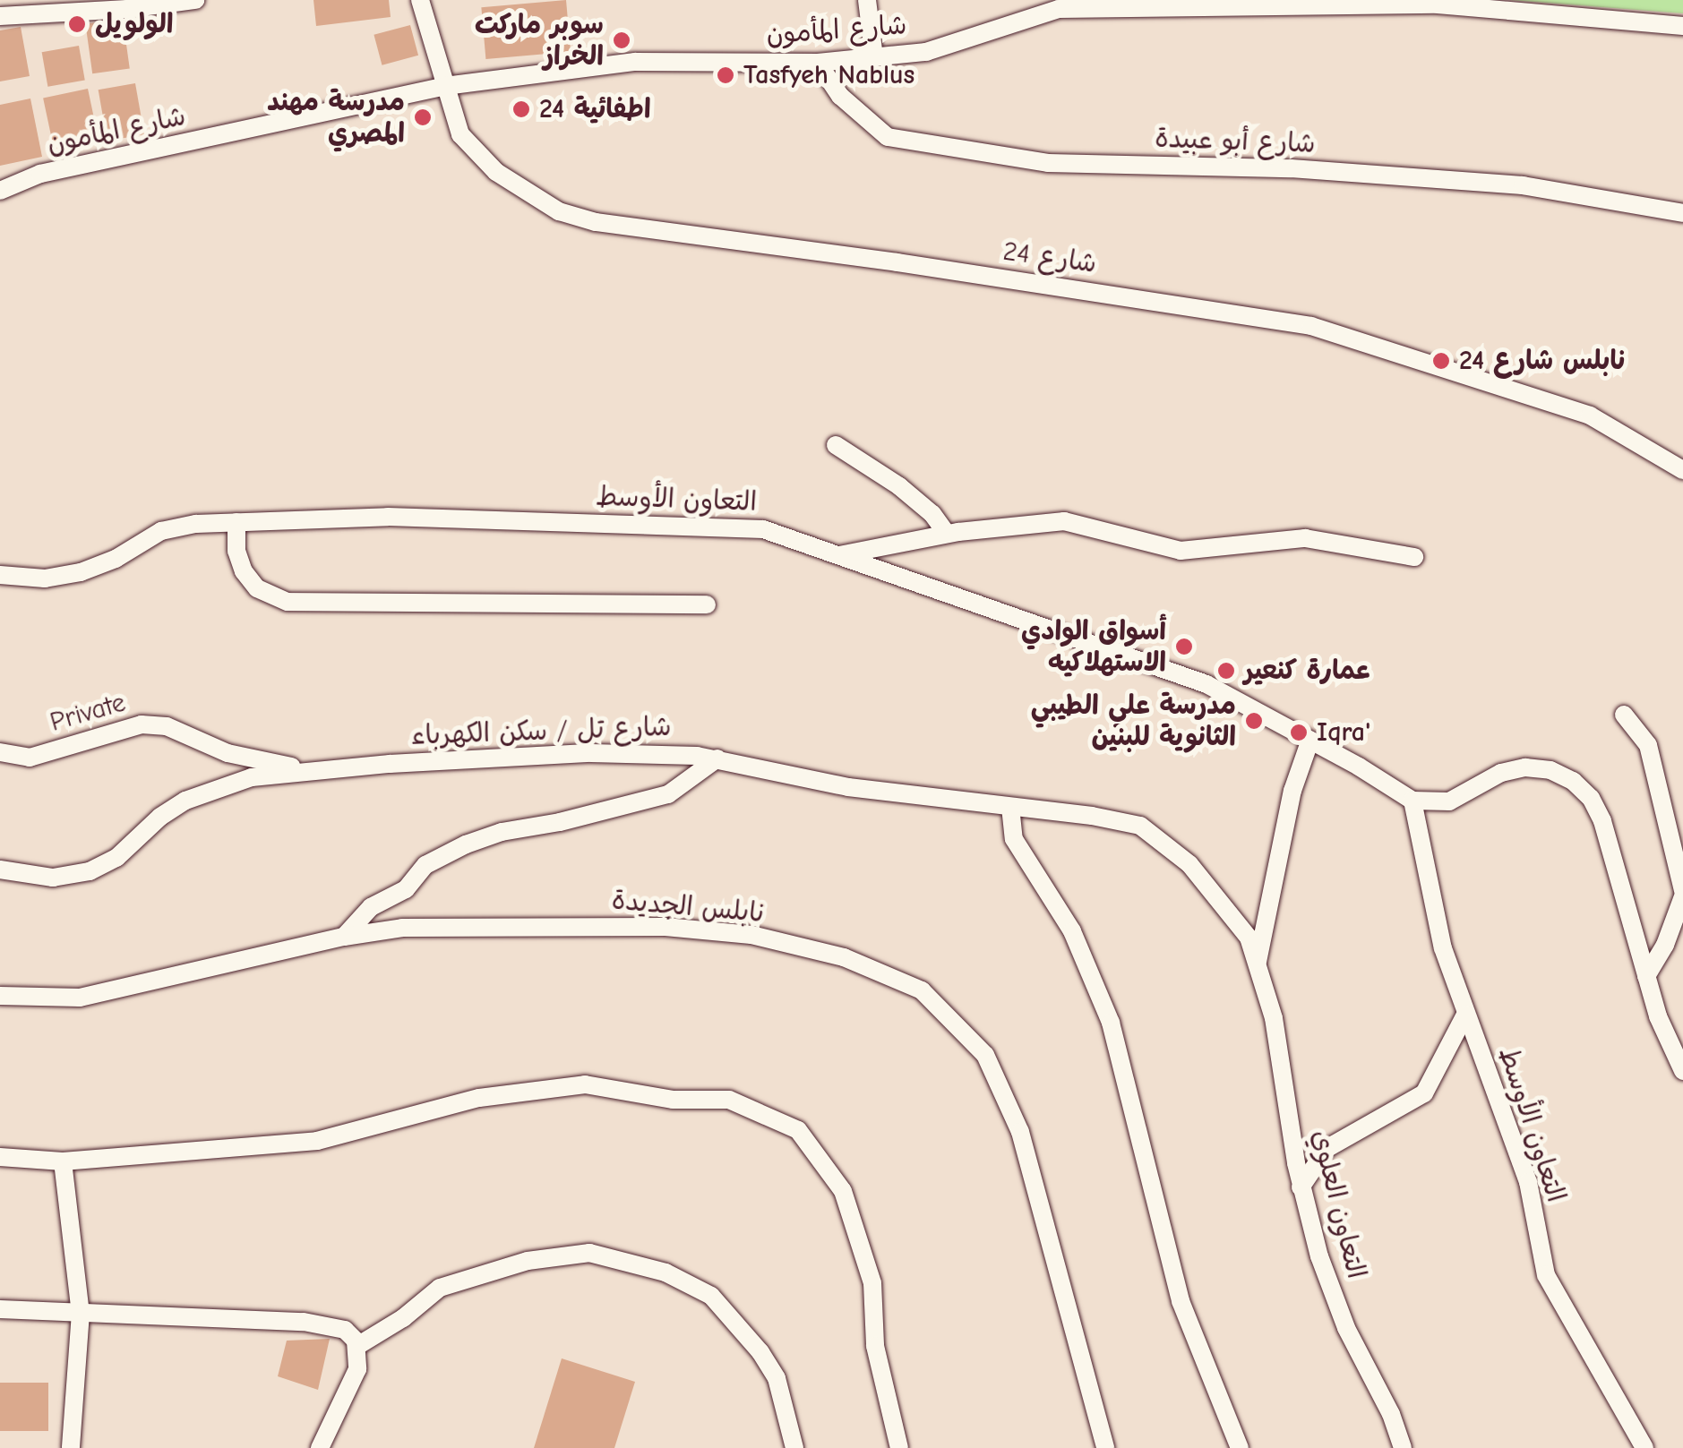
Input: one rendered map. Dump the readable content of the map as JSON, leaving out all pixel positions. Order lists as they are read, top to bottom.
{
  "streets": {
    "street": [
      "شارع المأمون",
      "شارع أبو عبيدة",
      "شارع 24",
      "التعاون الأوسط",
      "Private",
      "شارع تل / سكن الكهرباء",
      "نابلس الجديدة",
      "التعاون العلوي"
    ]
  },
  "crossings": [
    ["شارع المأمون", "شارع أبو عبيدة"],
    ["شارع المأمون", "شارع 24"],
    ["شارع تل / سكن الكهرباء", "التعاون العلوي"]
  ],
  "places": [
    "الولويل",
    "سوبر ماركت الخراز",
    "Tasfyeh Nablus",
    "اطفائية 24",
    "مدرسة مهند المصري",
    "نابلس شارع 24",
    "أسواق الوادي الاستهلاكيه",
    "عمارة كنعير",
    "مدرسة علي الطيبي الثانوية للبنين",
    "Iqra'"
  ]
}
